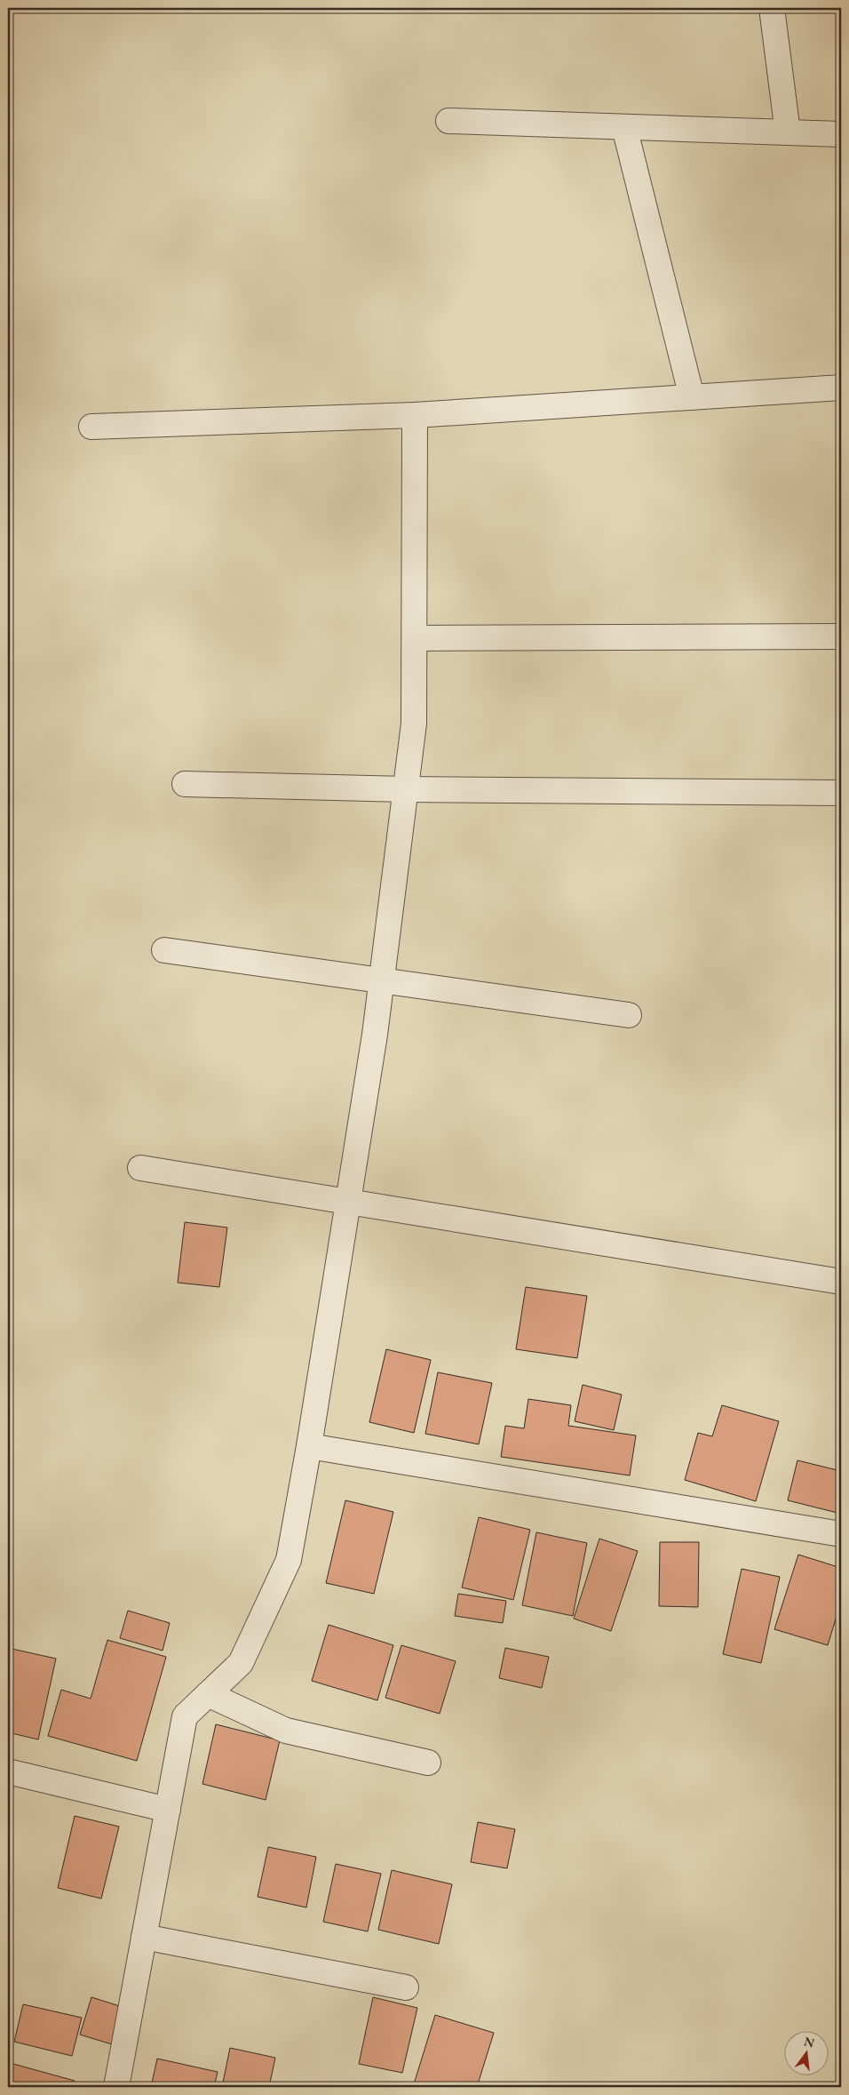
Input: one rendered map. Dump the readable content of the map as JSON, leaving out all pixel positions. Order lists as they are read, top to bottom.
{
  "north": "top"
}
